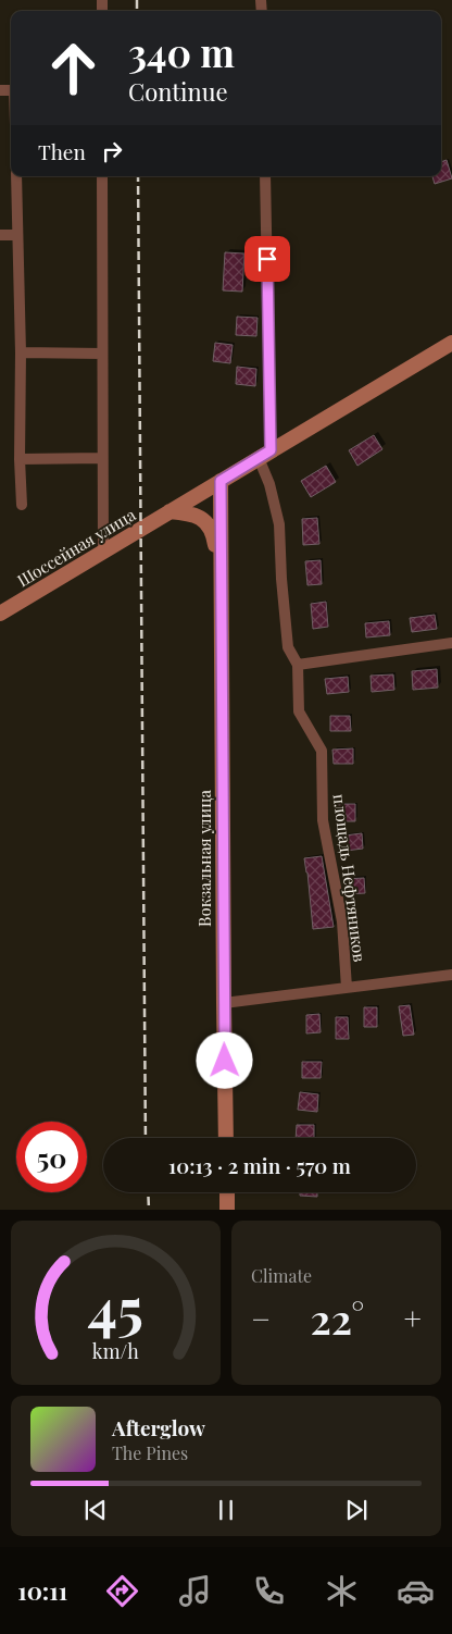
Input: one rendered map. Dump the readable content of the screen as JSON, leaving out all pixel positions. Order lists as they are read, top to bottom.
{
  "streets": {
    "main road": ["Шоссейная улица", "Вокзальная улица"],
    "street": ["площадь Нефтяников"]
  },
  "crossings": [
    ["Шоссейная улица", "площадь Нефтяников"]
  ],
  "page": {
    "turn": ["340 m", "Continue"],
    "then": "Then",
    "limit": "50",
    "trip": "10:13 · 2 min · 570 m",
    "tile": "Climate",
    "heat": ["−", "22°", "+"],
    "song": ["Afterglow", "The Pines"],
    "tabs": "10:11",
    "gauge": ["45", "km/h"]
  }
}
